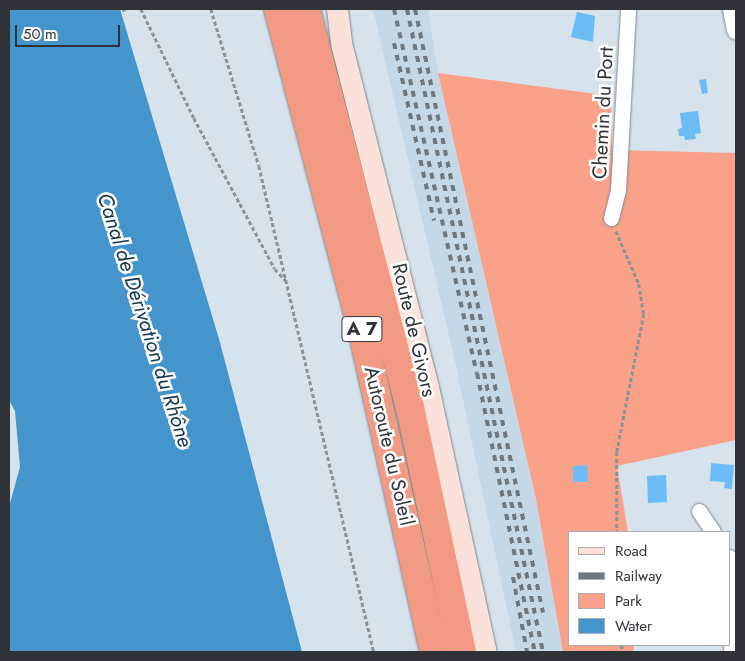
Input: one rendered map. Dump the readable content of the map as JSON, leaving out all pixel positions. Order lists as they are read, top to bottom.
{
  "streets": {
    "highway": ["A 7", "Autoroute du Soleil"],
    "main road": ["Route de Givors"],
    "street": ["Chemin du Port"]
  },
  "water": ["Canal de Dérivation du Rhône"],
  "legend": [
    "Road",
    "Railway",
    "Park",
    "Water"
  ],
  "scale_bar": "50 m"
}
